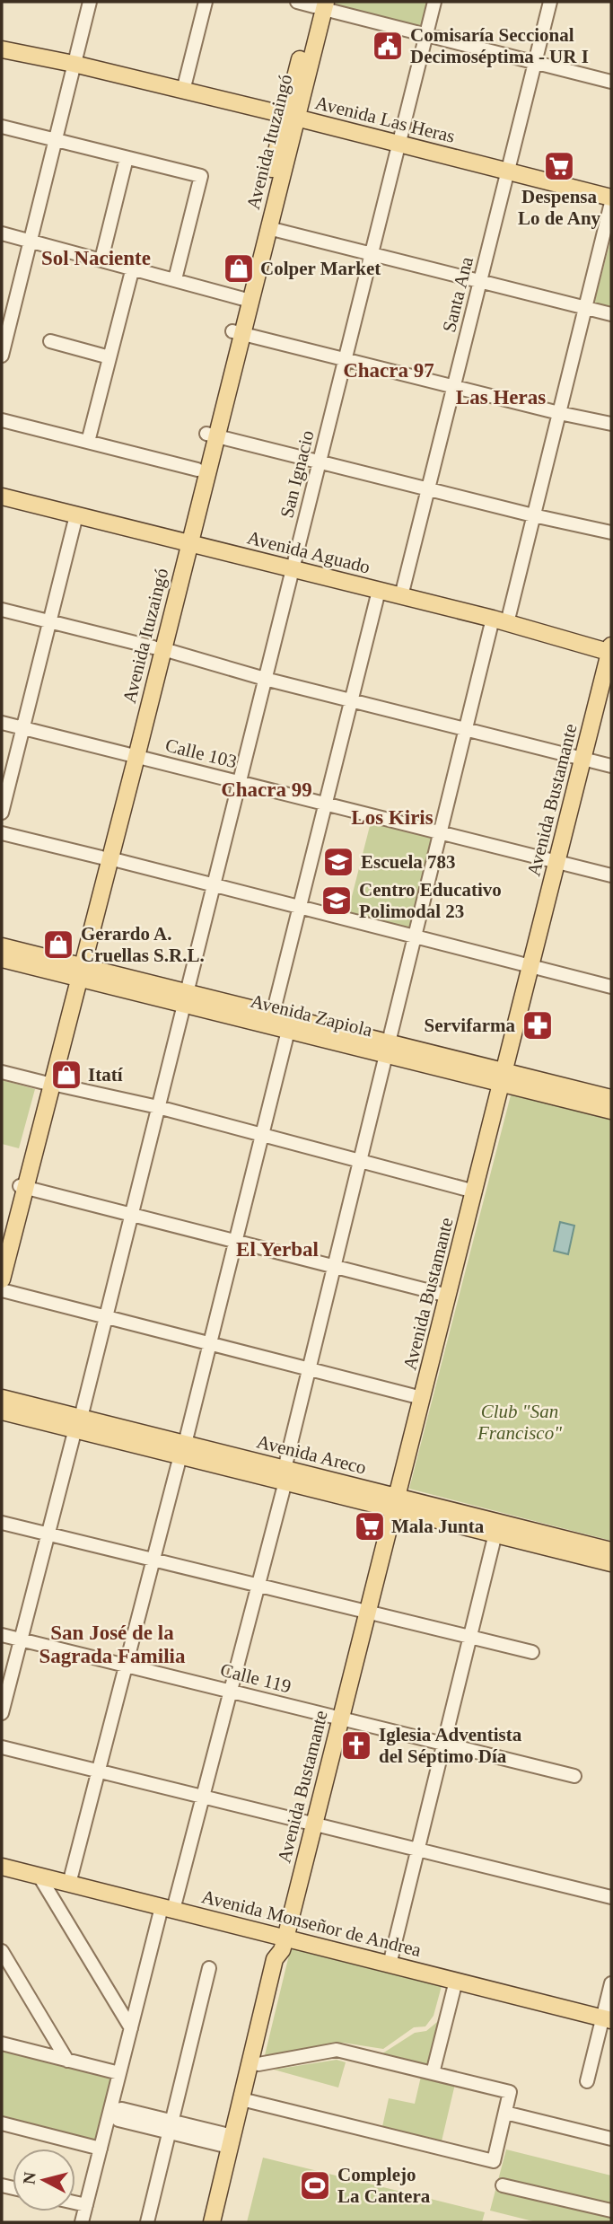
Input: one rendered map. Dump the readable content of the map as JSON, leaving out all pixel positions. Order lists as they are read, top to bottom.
{
  "streets": {
    "main road": [
      "Avenida Las Heras",
      "Avenida Ituzaingó",
      "Avenida Aguado",
      "Avenida Bustamante",
      "Avenida Zapiola",
      "Avenida Areco",
      "Avenida Monseñor de Andrea"
    ],
    "street": [
      "Santa Ana",
      "San Ignacio",
      "Calle 103",
      "Calle 119"
    ]
  },
  "crossings": [
    ["Avenida Las Heras", "Avenida Ituzaingó"],
    ["Avenida Las Heras", "Santa Ana"],
    ["Avenida Las Heras", "San Ignacio"],
    ["Avenida Ituzaingó", "Avenida Aguado"],
    ["Avenida Ituzaingó", "Calle 103"],
    ["Avenida Ituzaingó", "Avenida Zapiola"],
    ["Santa Ana", "Avenida Aguado"],
    ["San Ignacio", "Avenida Aguado"],
    ["San Ignacio", "Calle 103"],
    ["San Ignacio", "Avenida Zapiola"],
    ["San Ignacio", "Avenida Areco"],
    ["San Ignacio", "Calle 119"],
    ["Avenida Aguado", "Avenida Bustamante"],
    ["Calle 103", "Avenida Bustamante"],
    ["Avenida Bustamante", "Avenida Zapiola"],
    ["Avenida Bustamante", "Avenida Areco"],
    ["Avenida Bustamante", "Calle 119"],
    ["Avenida Bustamante", "Avenida Monseñor de Andrea"]
  ],
  "districts": [
    "Sol Naciente",
    "Chacra 97",
    "Las Heras",
    "Chacra 99",
    "Los Kiris",
    "El Yerbal",
    "San José de la Sagrada Familia"
  ],
  "parks": ["Club \"San Francisco\""],
  "places": {
    "public building": ["Comisaría Seccional Decimoséptima - UR I"],
    "supermarket": ["Despensa Lo de Any", "Mala Junta"],
    "shop": ["Colper Market", "Gerardo A. Cruellas S.R.L.", "Itatí"],
    "school or university": ["Escuela 783", "Centro Educativo Polimodal 23"],
    "pharmacy": ["Servifarma"],
    "church": ["Iglesia Adventista del Séptimo Día"],
    "sports": ["Complejo La Cantera"]
  },
  "north": "left"
}
